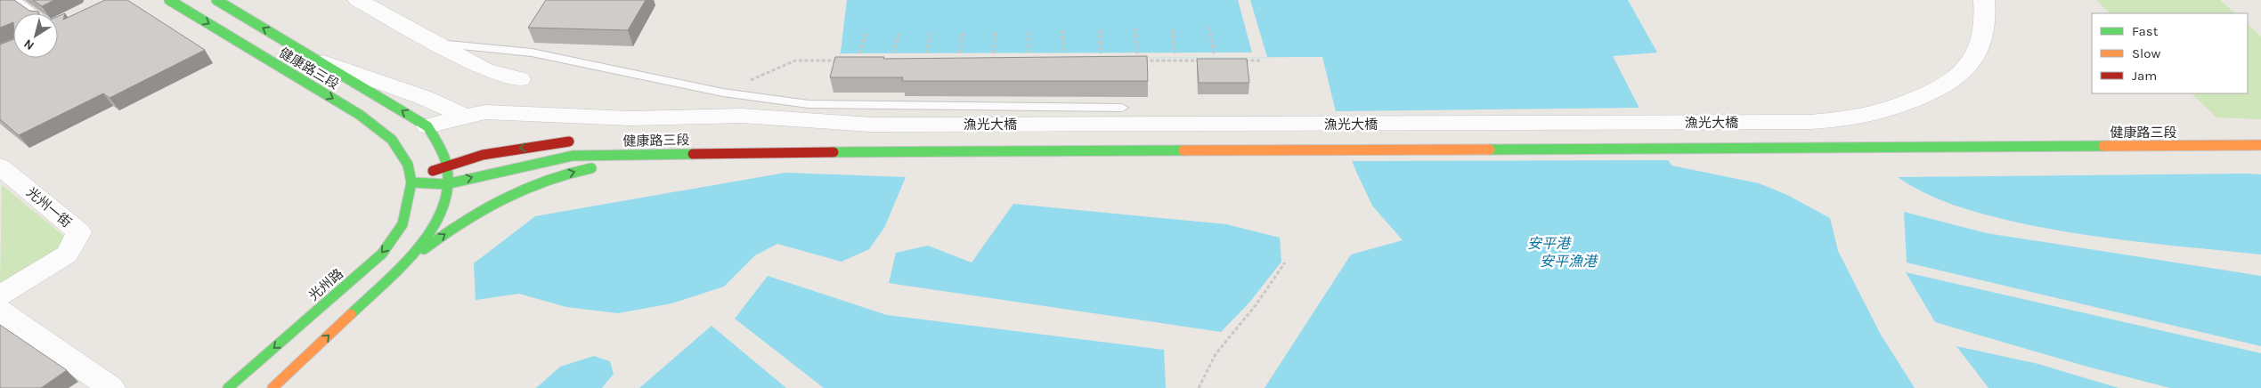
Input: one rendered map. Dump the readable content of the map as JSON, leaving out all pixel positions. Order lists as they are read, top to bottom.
{
  "streets": {
    "street": [
      "健康路三段",
      "漁光大橋",
      "光州一街",
      "光州路"
    ]
  },
  "crossings": [
    ["健康路三段", "漁光大橋"],
    ["健康路三段", "光州路"]
  ],
  "water": ["安平港", "安平漁港"],
  "legend": ["Fast", "Slow", "Jam"],
  "north": "bottom left"
}
